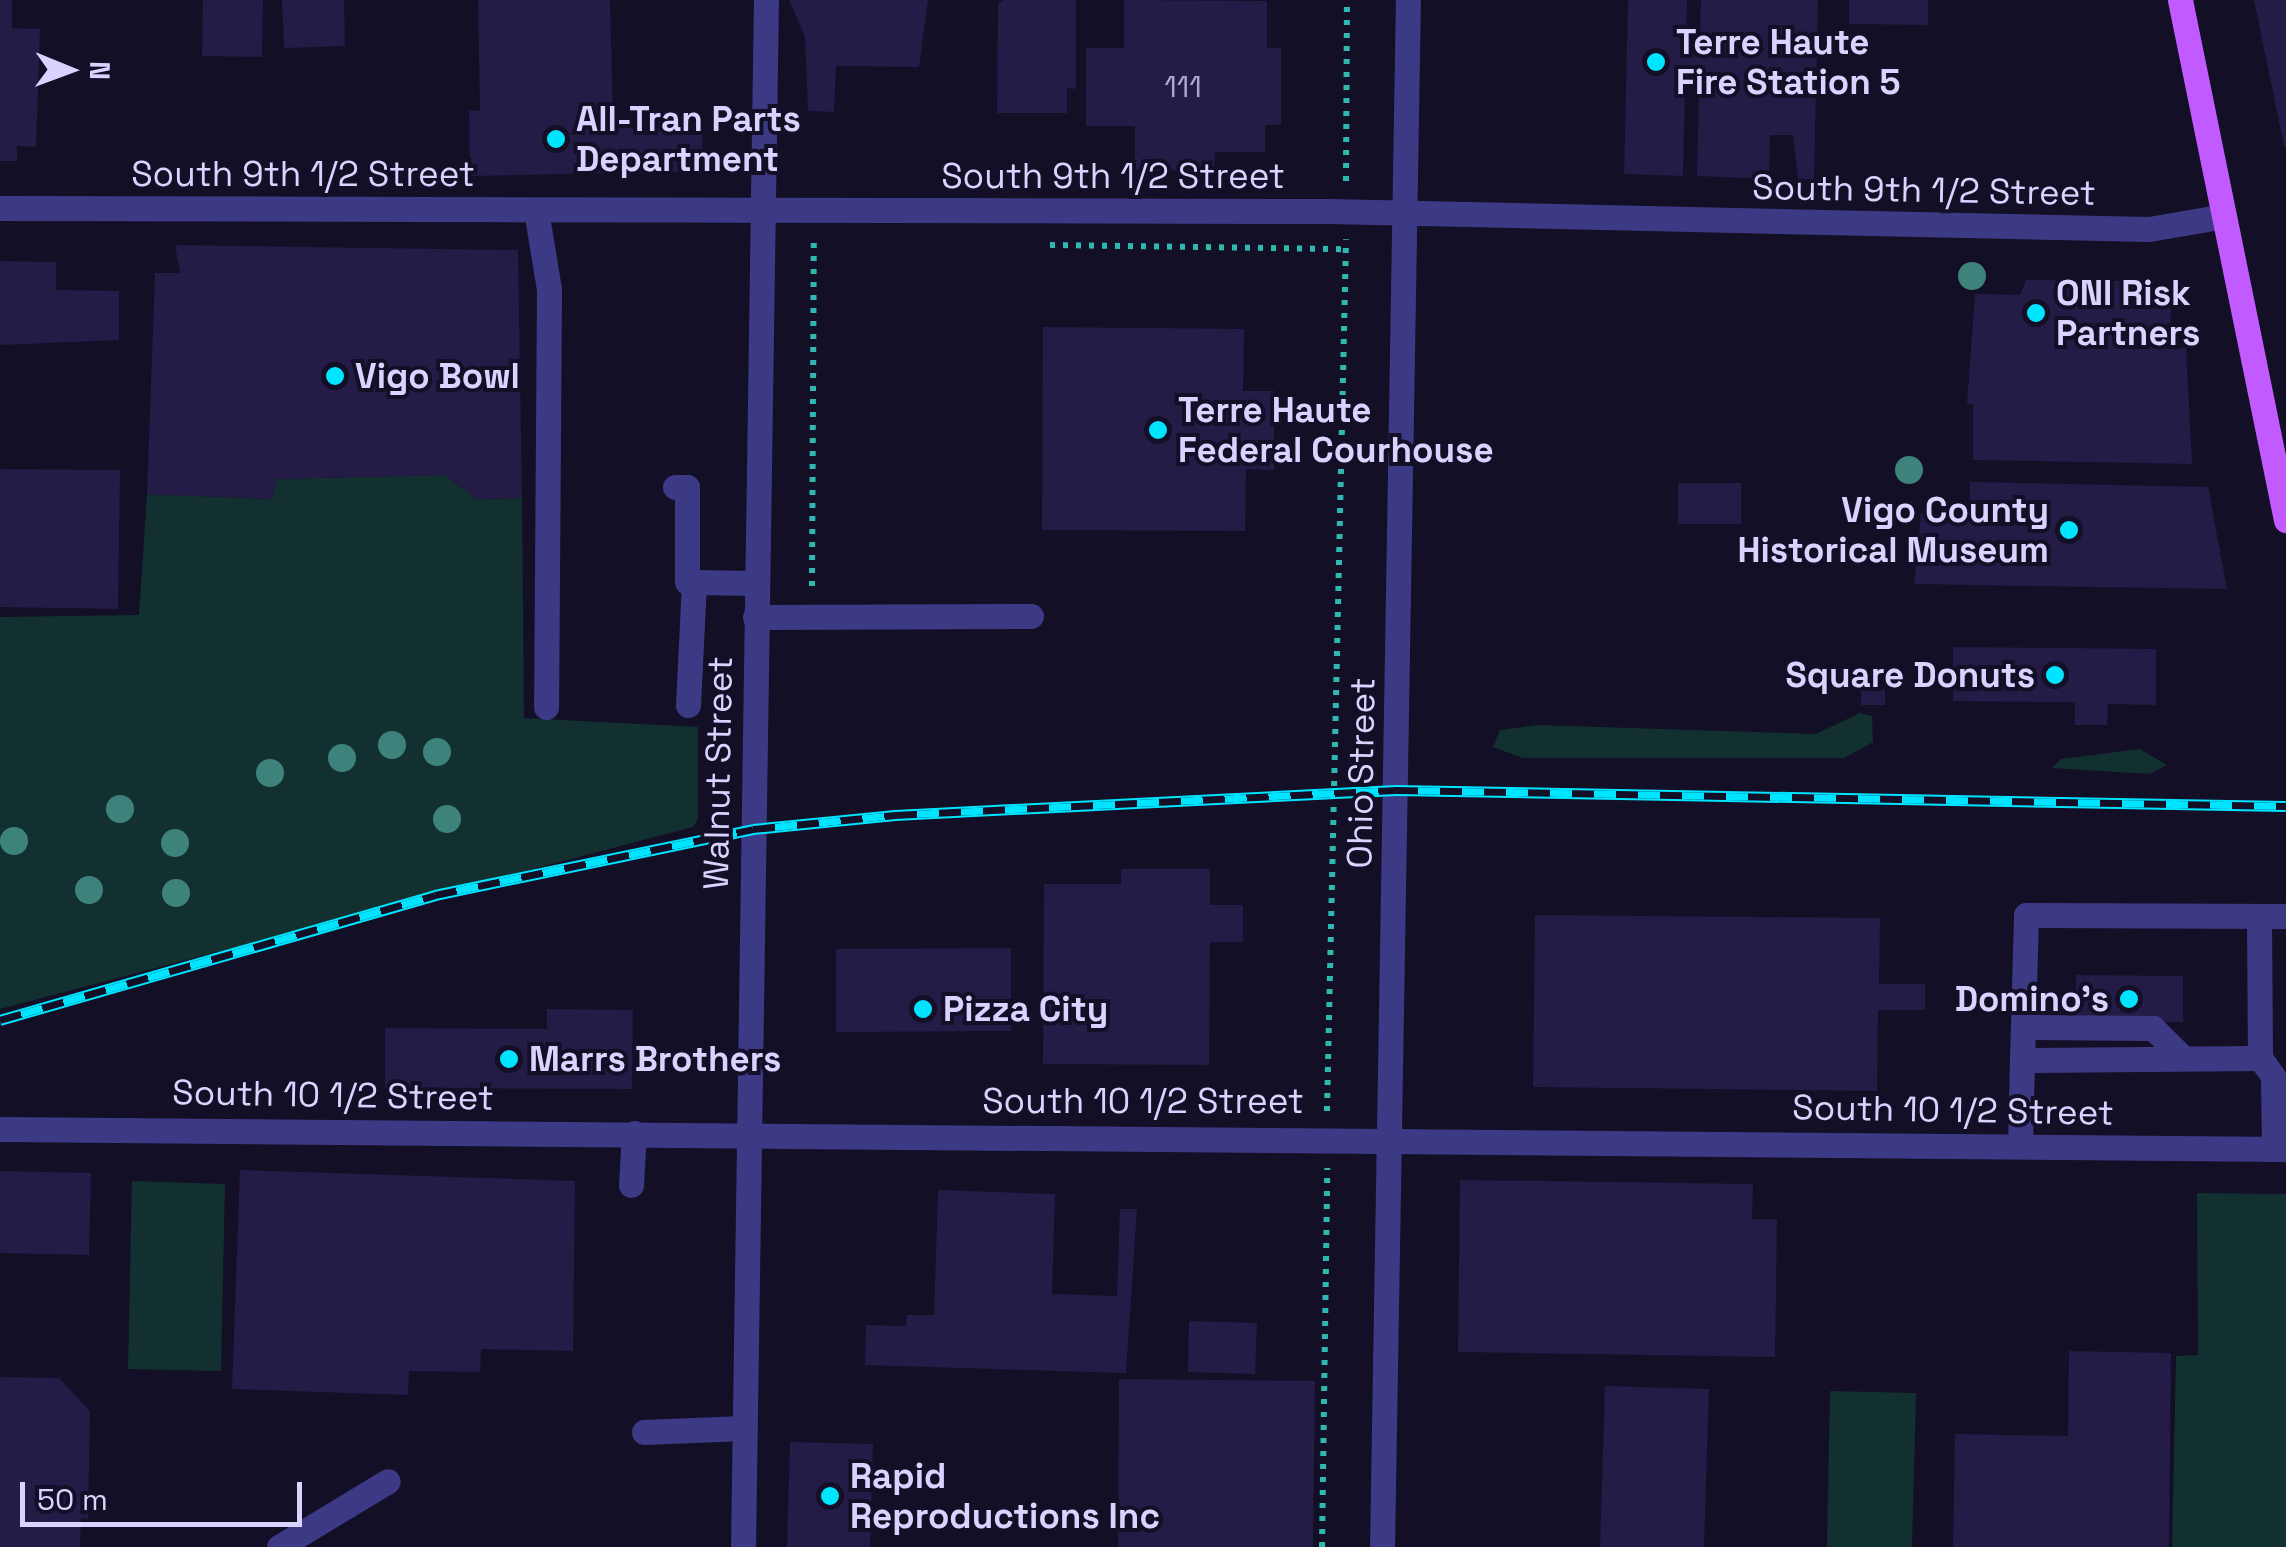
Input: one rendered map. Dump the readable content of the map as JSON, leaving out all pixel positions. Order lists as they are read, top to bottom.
{
  "streets": {
    "street": [
      "South 9th 1/2 Street",
      "Walnut Street",
      "Ohio Street",
      "South 10 1/2 Street"
    ]
  },
  "crossings": [
    ["South 9th 1/2 Street", "Walnut Street"],
    ["South 9th 1/2 Street", "Ohio Street"],
    ["Walnut Street", "South 10 1/2 Street"],
    ["Ohio Street", "South 10 1/2 Street"]
  ],
  "places": [
    "Terre Haute Fire Station 5",
    "All-Tran Parts Department",
    "ONI Risk Partners",
    "Vigo Bowl",
    "Terre Haute Federal Courhouse",
    "Vigo County Historical Museum",
    "Square Donuts",
    "Domino's",
    "Pizza City",
    "Marrs Brothers",
    "Rapid Reproductions Inc"
  ],
  "house_numbers": ["111"],
  "scale_bar": "50 m",
  "north": "right"
}
